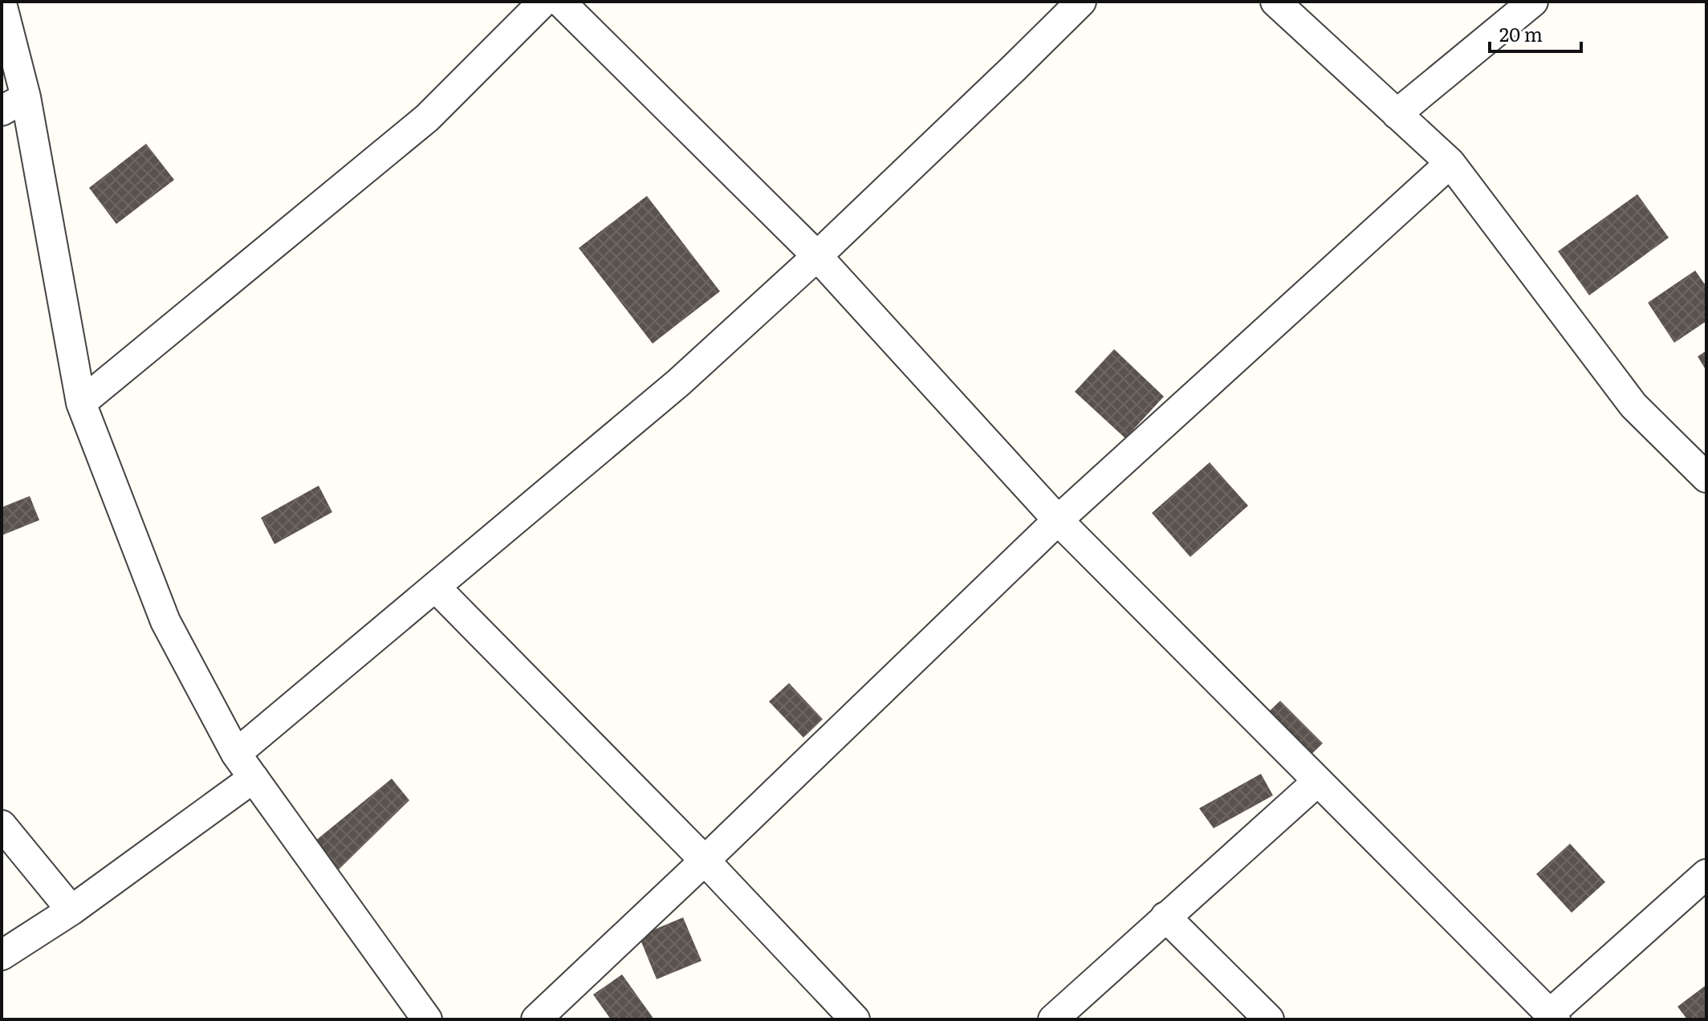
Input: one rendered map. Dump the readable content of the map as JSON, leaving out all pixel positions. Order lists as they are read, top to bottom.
{
  "scale_bar": "20 m"
}
